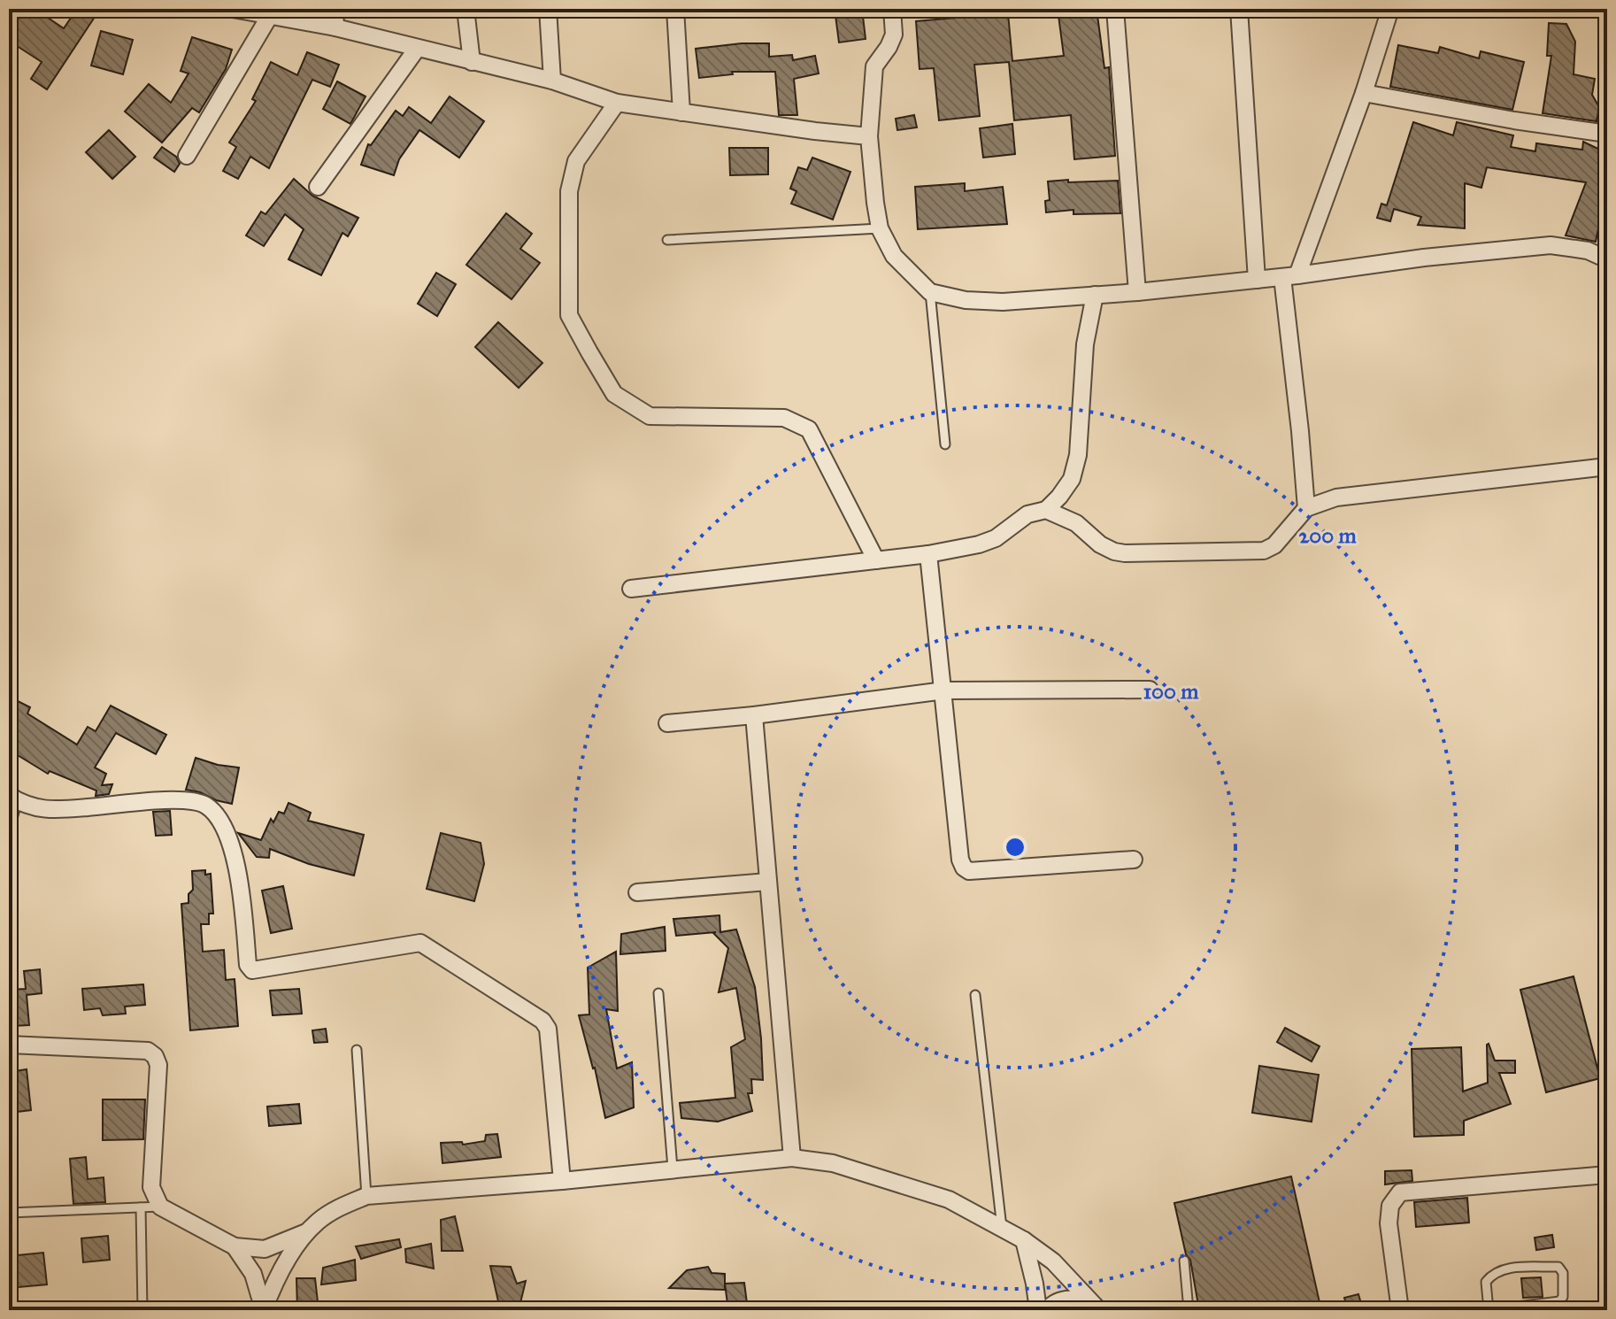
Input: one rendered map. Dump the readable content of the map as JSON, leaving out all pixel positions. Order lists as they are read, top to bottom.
{
  "rings": ["200 m", "100 m"]
}
